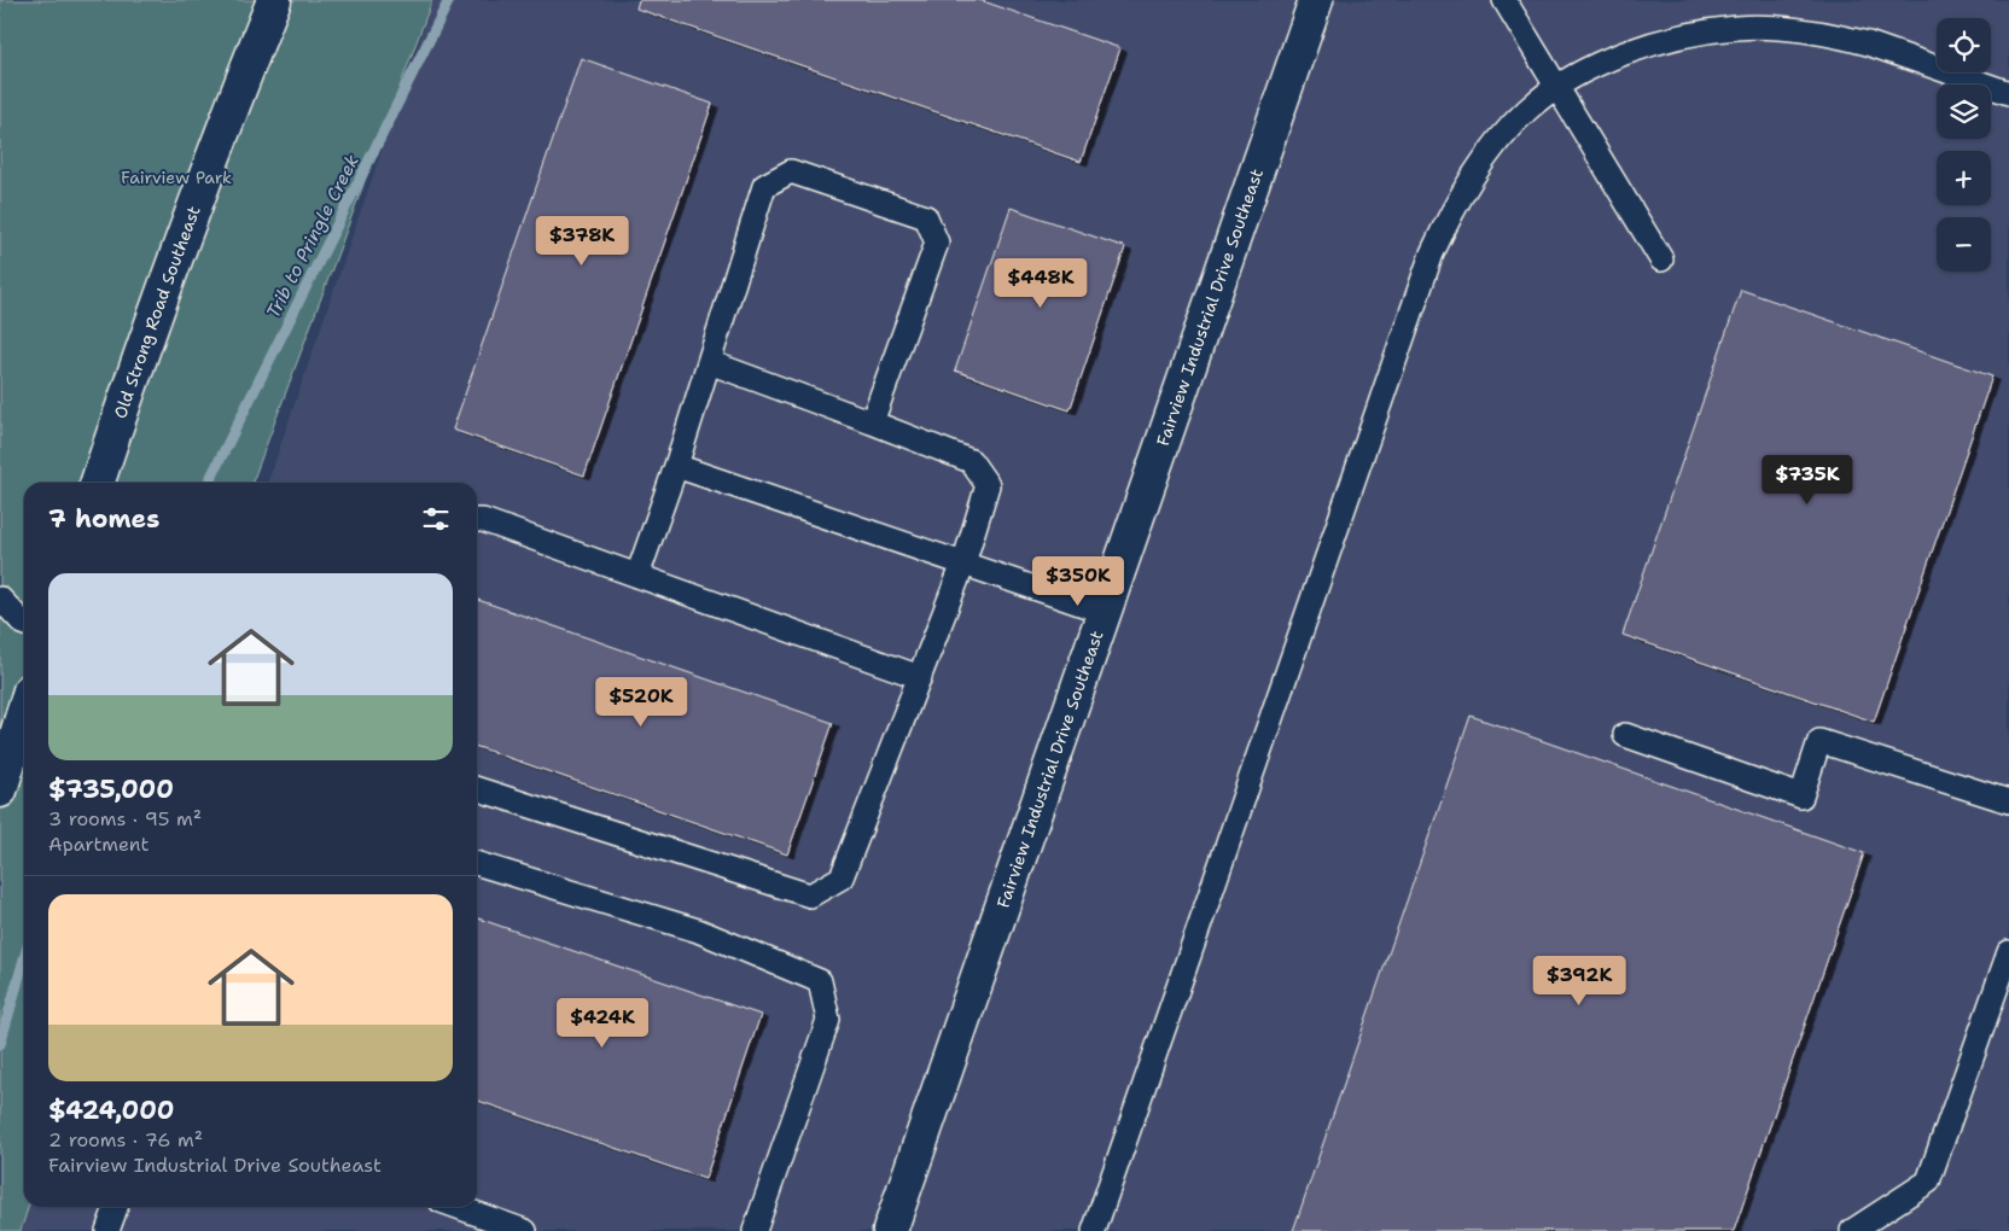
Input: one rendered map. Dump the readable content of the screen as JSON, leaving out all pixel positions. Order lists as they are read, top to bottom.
{
  "streets": {
    "main road": ["Fairview Industrial Drive Southeast", "Old Strong Road Southeast"]
  },
  "water": ["Trib to Pringle Creek"],
  "parks": ["Fairview Park"],
  "page": {
    "map_buttons": ["+", "−"],
    "price": [
      "$378K",
      "$448K",
      "$735K",
      "$350K",
      "$520K",
      "$392K",
      "$424K"
    ],
    "heading": "7 homes",
    "list": [
      {
        "name": "$735,000",
        "note": "3 rooms · 95 m² · Apartment"
      },
      {
        "name": "$424,000",
        "note": "2 rooms · 76 m² · Fairview Industrial Drive Southeast"
      }
    ]
  }
}
